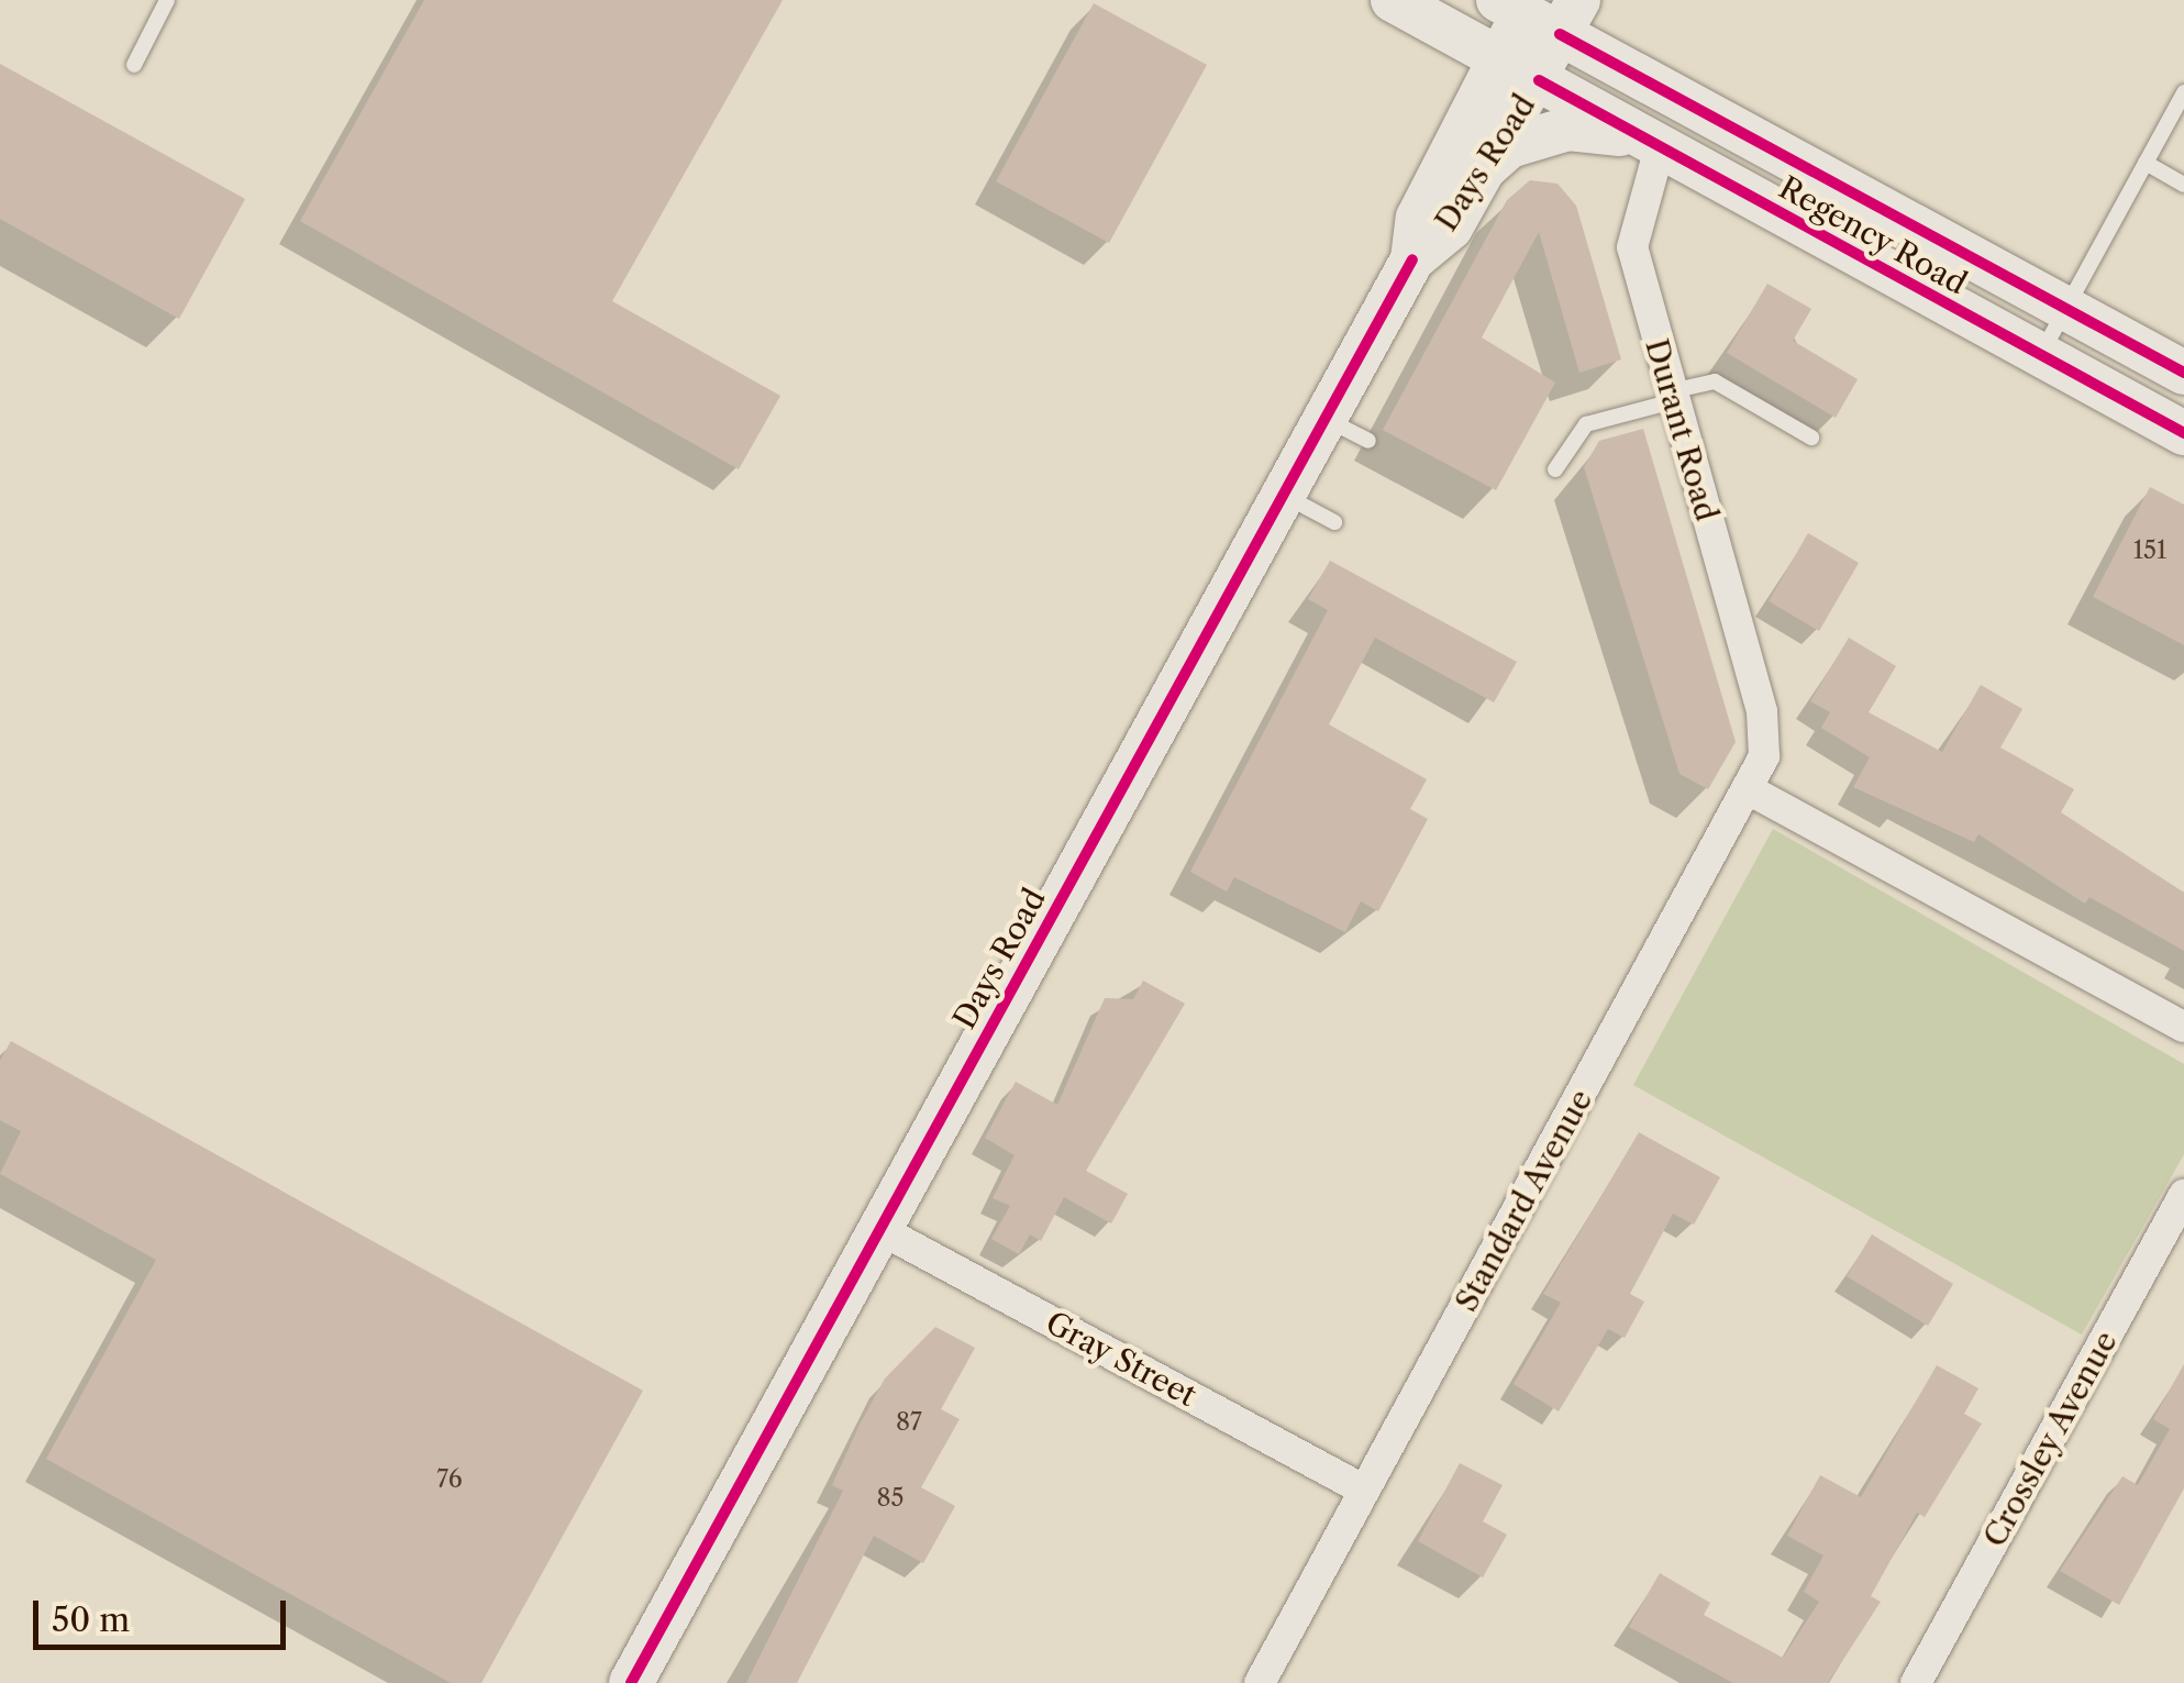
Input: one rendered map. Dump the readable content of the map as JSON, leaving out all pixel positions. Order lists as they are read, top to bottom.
{
  "streets": {
    "main road": ["Days Road", "Regency Road"],
    "street": [
      "Durant Road",
      "Standard Avenue",
      "Gray Street",
      "Crossley Avenue"
    ]
  },
  "crossings": [
    ["Days Road", "Regency Road"],
    ["Days Road", "Gray Street"],
    ["Regency Road", "Durant Road"],
    ["Durant Road", "Standard Avenue"],
    ["Standard Avenue", "Gray Street"]
  ],
  "house_numbers": [
    "151",
    "87",
    "76",
    "85"
  ],
  "scale_bar": "50 m"
}
